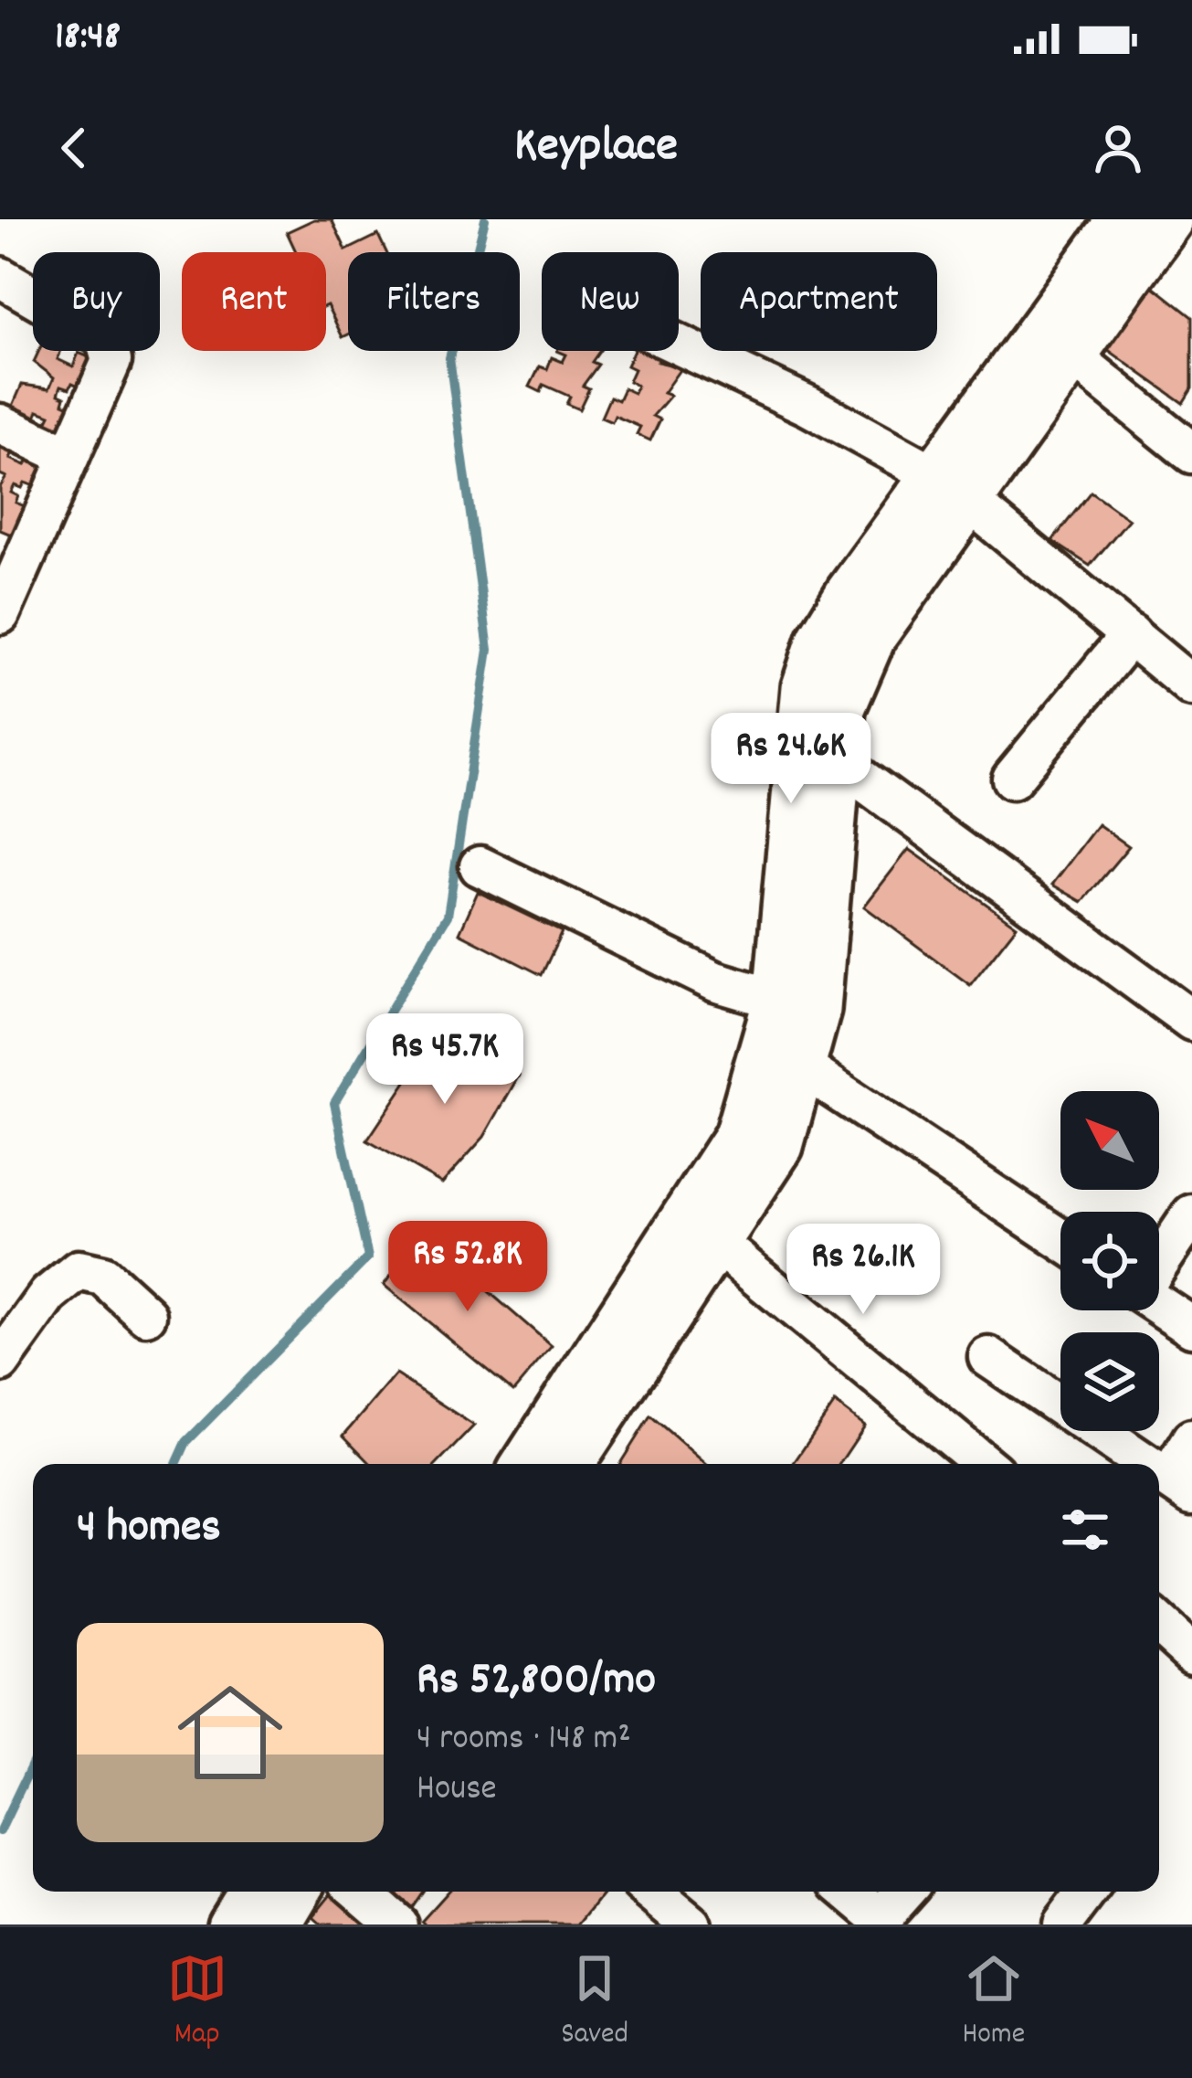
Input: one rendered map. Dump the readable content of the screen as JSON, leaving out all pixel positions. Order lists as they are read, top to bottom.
{
  "north": "top left",
  "page": {
    "status": "18:48",
    "header": "Keyplace",
    "chip": [
      "Buy",
      "Rent",
      "Filters",
      "New",
      "Apartment"
    ],
    "price": [
      "Rs 24.6K",
      "Rs 45.7K",
      "Rs 52.8K",
      "Rs 26.1K"
    ],
    "heading": "4 homes",
    "list": [
      {
        "name": "Rs 52,800/mo",
        "note": "4 rooms · 148 m² · House"
      }
    ],
    "tabs": ["Map", "Saved", "Home"]
  }
}
